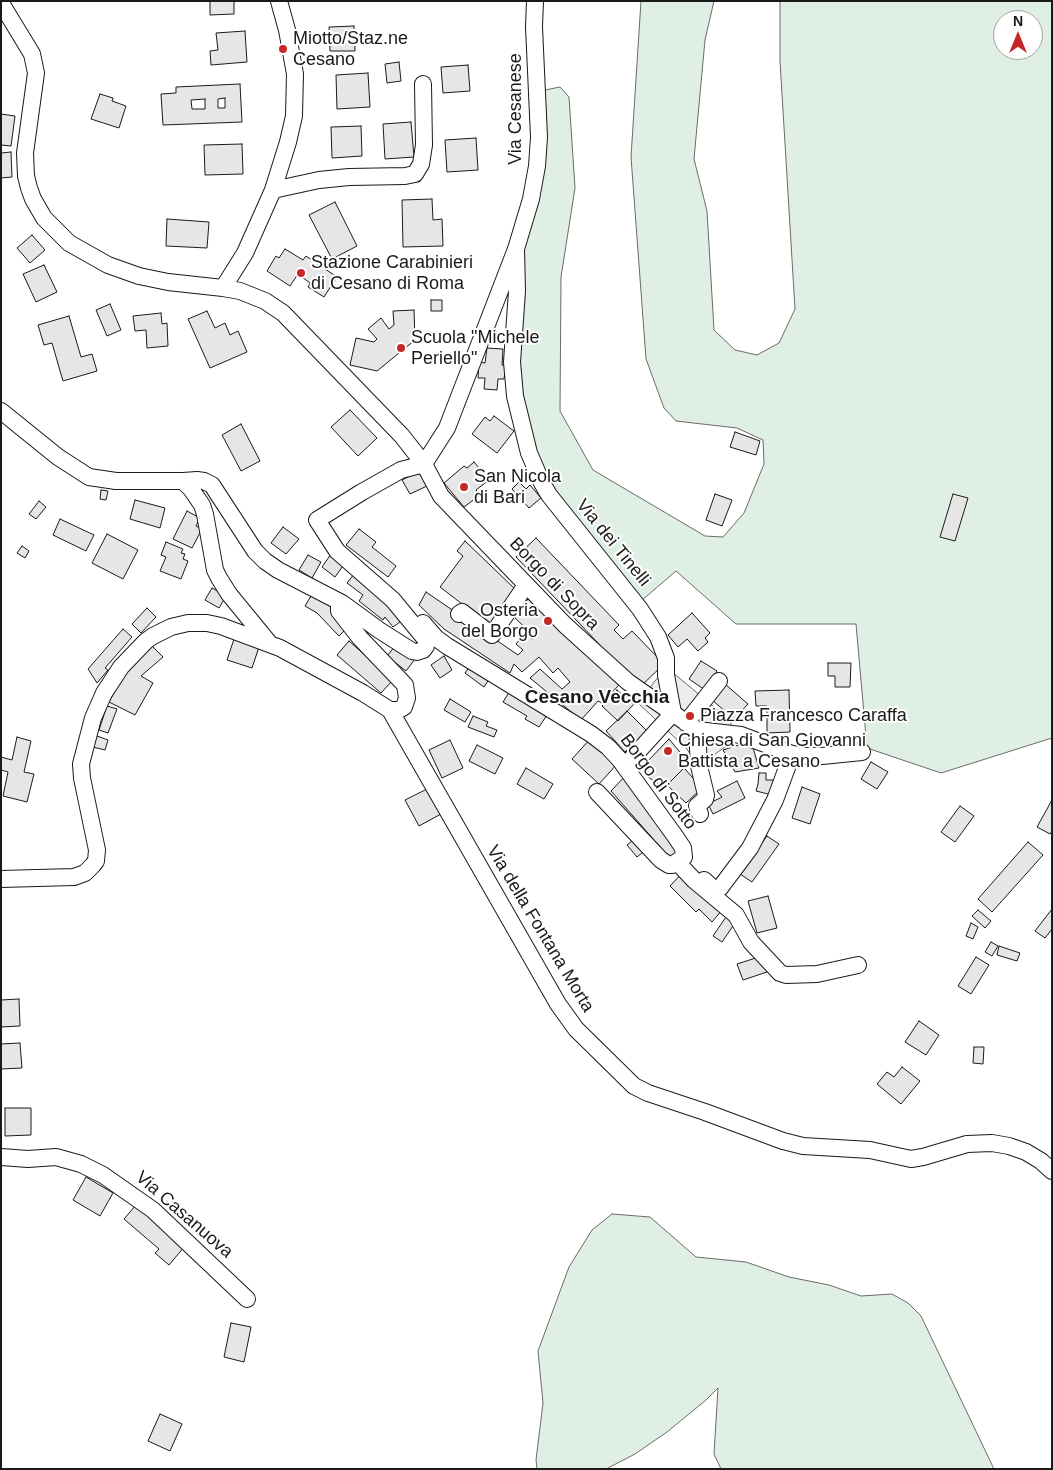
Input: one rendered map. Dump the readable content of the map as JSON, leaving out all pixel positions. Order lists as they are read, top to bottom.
{
  "streets": {
    "street": [
      "Via Cesanese",
      "Via dei Tinelli",
      "Borgo di Sopra",
      "Borgo di Sotto",
      "Via della Fontana Morta",
      "Via Casanuova"
    ]
  },
  "crossings": [
    ["Via Cesanese", "Via dei Tinelli"],
    ["Via Cesanese", "Borgo di Sopra"],
    ["Via Cesanese", "Borgo di Sotto"],
    ["Via dei Tinelli", "Borgo di Sopra"],
    ["Borgo di Sopra", "Borgo di Sotto"]
  ],
  "districts": ["Cesano Vecchia"],
  "places": [
    "Miotto/Staz.ne Cesano",
    "Stazione Carabinieri di Cesano di Roma",
    "Scuola \"Michele Periello\"",
    "San Nicola di Bari",
    "Osteria del Borgo",
    "Piazza Francesco Caraffa",
    "Chiesa di San Giovanni Battista a Cesano"
  ],
  "north": "top"
}
